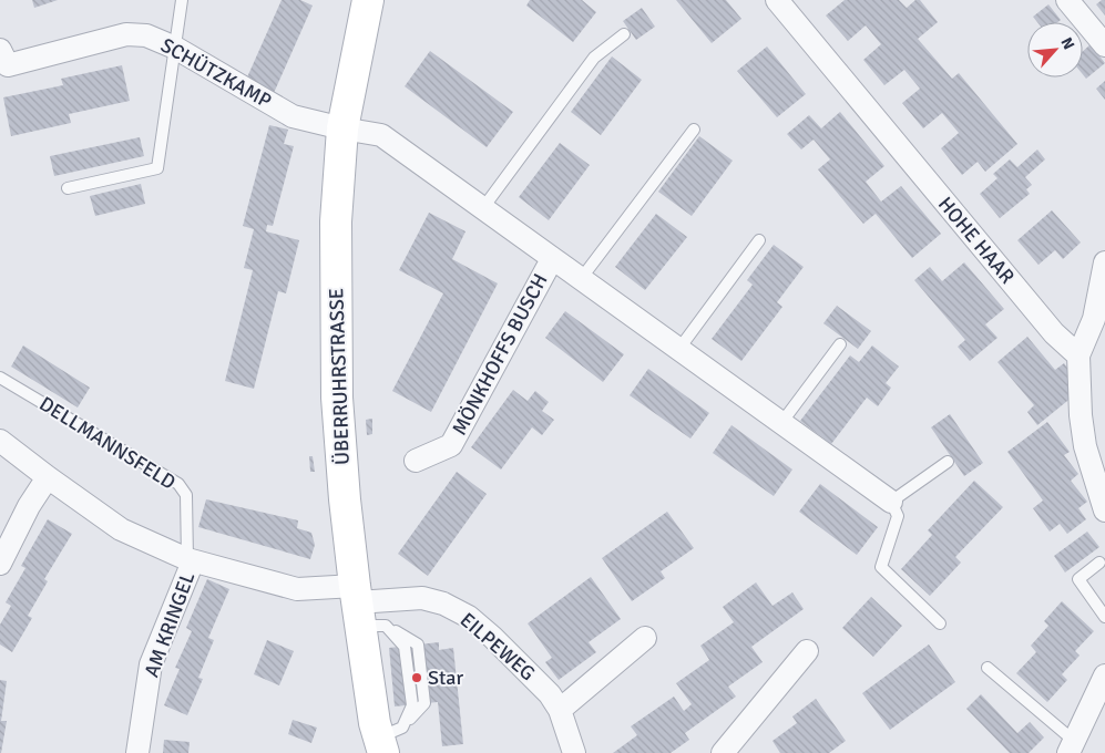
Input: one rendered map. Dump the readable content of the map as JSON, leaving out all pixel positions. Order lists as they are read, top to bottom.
{
  "streets": {
    "main road": ["ÜBERRUHRSTRASSE"],
    "street": [
      "SCHÜTZKAMP",
      "HOHE HAAR",
      "MÖNKHOFFS BUSCH",
      "AM KRINGEL",
      "EILPEWEG"
    ],
    "lane": ["DELLMANNSFELD"]
  },
  "crossings": [
    ["SCHÜTZKAMP", "MÖNKHOFFS BUSCH"],
    ["SCHÜTZKAMP", "ÜBERRUHRSTRASSE"],
    ["MÖNKHOFFS BUSCH", "ÜBERRUHRSTRASSE"],
    ["ÜBERRUHRSTRASSE", "EILPEWEG"],
    ["DELLMANNSFELD", "AM KRINGEL"]
  ],
  "places": ["Star"],
  "north": "top right"
}
